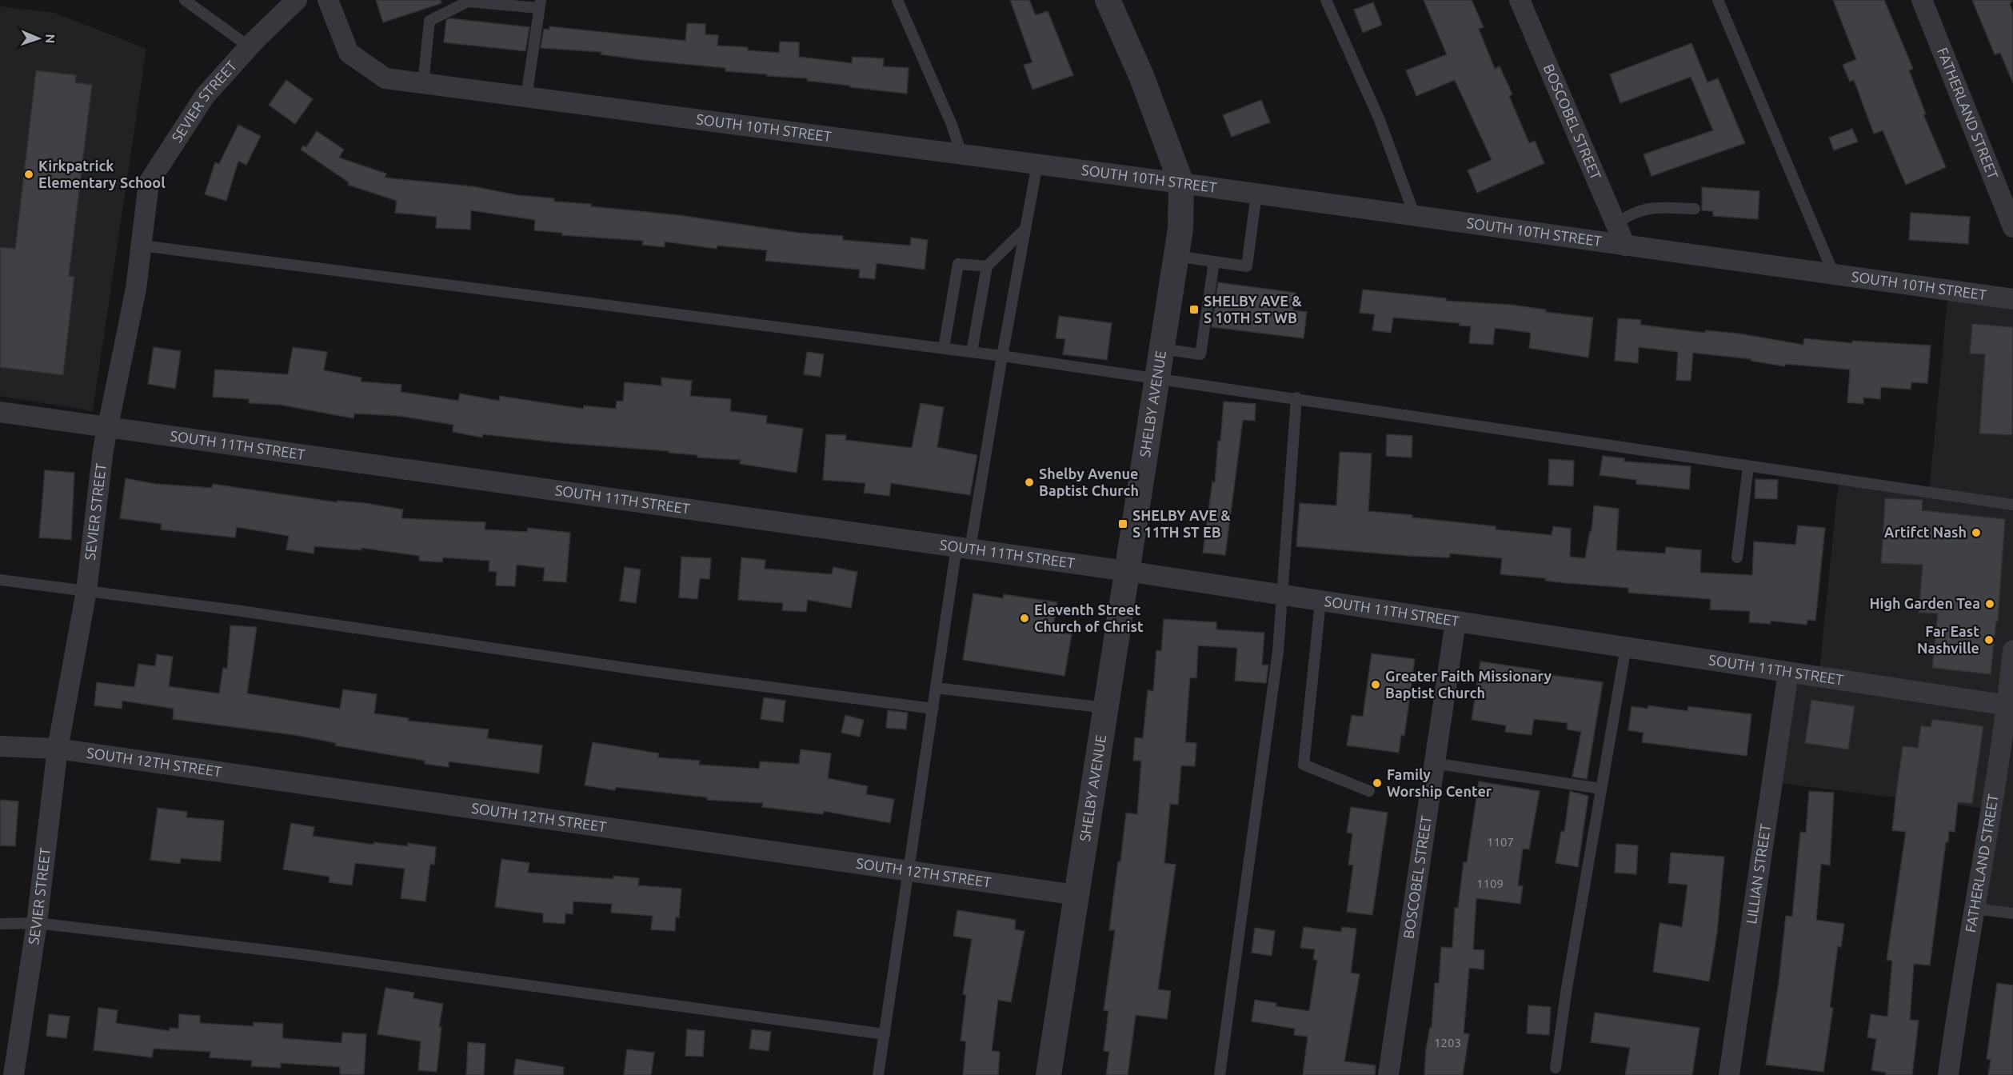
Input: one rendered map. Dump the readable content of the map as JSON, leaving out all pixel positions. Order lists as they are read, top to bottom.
{
  "streets": {
    "street": [
      "SEVIER STREET",
      "FATHERLAND STREET",
      "BOSCOBEL STREET",
      "SOUTH 10TH STREET",
      "SHELBY AVENUE",
      "SOUTH 11TH STREET",
      "SOUTH 12TH STREET",
      "LILLIAN STREET"
    ]
  },
  "crossings": [
    ["SEVIER STREET", "SOUTH 11TH STREET"],
    ["SEVIER STREET", "SOUTH 12TH STREET"],
    ["FATHERLAND STREET", "SOUTH 11TH STREET"],
    ["BOSCOBEL STREET", "SOUTH 10TH STREET"],
    ["BOSCOBEL STREET", "SOUTH 11TH STREET"],
    ["SOUTH 10TH STREET", "SHELBY AVENUE"],
    ["SHELBY AVENUE", "SOUTH 11TH STREET"],
    ["SHELBY AVENUE", "SOUTH 12TH STREET"],
    ["SOUTH 11TH STREET", "LILLIAN STREET"]
  ],
  "places": {
    "other": [
      "Kirkpatrick Elementary School",
      "Shelby Avenue Baptist Church",
      "Artifct Nash",
      "High Garden Tea",
      "Eleventh Street Church of Christ",
      "Far East Nashville",
      "Greater Faith Missionary Baptist Church",
      "Family Worship Center"
    ],
    "transit": ["SHELBY AVE & S 10TH ST WB", "SHELBY AVE & S 11TH ST EB"]
  },
  "house_numbers": ["1107", "1109", "1203"],
  "north": "right"
}
